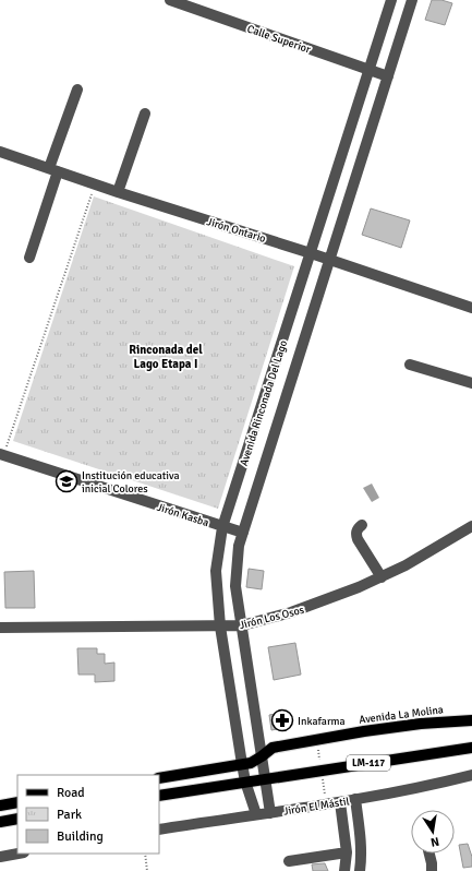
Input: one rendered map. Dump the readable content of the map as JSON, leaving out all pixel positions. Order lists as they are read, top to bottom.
{
  "streets": {
    "main road": ["Avenida La Molina", "LM-117"],
    "street": [
      "Calle Superior",
      "Jirón Ontario",
      "Avenida Rinconada Del Lago",
      "Jirón Kasba",
      "Jirón Los Osos",
      "Jirón El Mástil"
    ]
  },
  "crossings": [
    ["Calle Superior", "Avenida Rinconada Del Lago"],
    ["Jirón Ontario", "Avenida Rinconada Del Lago"],
    ["Avenida Rinconada Del Lago", "Jirón Kasba"],
    ["Avenida Rinconada Del Lago", "Jirón Los Osos"],
    ["Avenida Rinconada Del Lago", "Avenida La Molina"],
    ["Avenida Rinconada Del Lago", "LM-117"],
    ["Avenida Rinconada Del Lago", "Jirón El Mástil"]
  ],
  "districts": ["Rinconada del Lago Etapa I"],
  "places": {
    "school or university": ["Institución educativa inicial Colores"],
    "pharmacy": ["Inkafarma"]
  },
  "legend": ["Road", "Park", "Building"],
  "north": "bottom"
}
